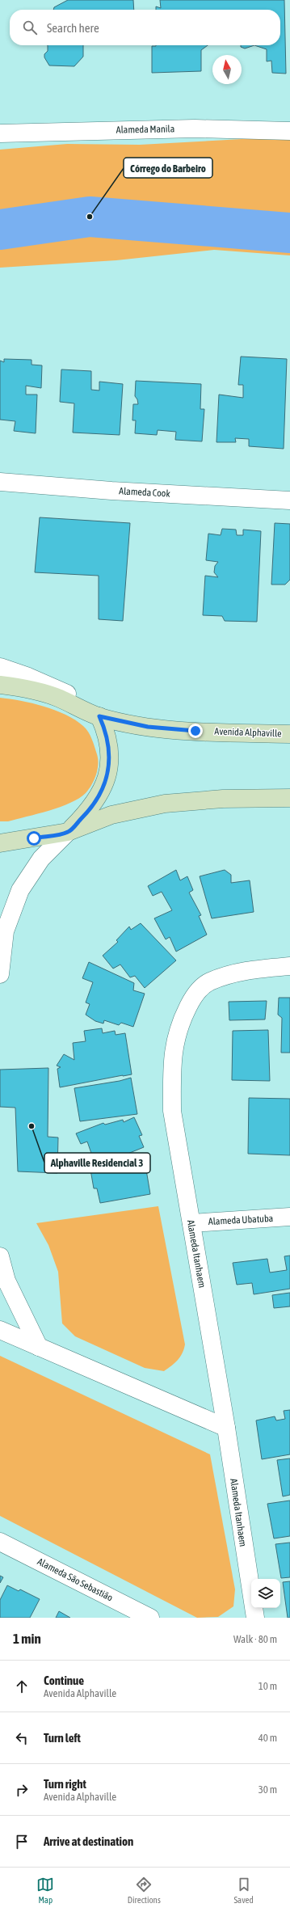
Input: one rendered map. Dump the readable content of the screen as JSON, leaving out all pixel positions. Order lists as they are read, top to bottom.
{
  "streets": {
    "main road": ["Avenida Alphaville"],
    "street": [
      "Alameda Manila",
      "Alameda Cook",
      "Alameda Ubatuba",
      "Alameda Itanhaem",
      "Alameda São Sebastião"
    ]
  },
  "crossings": [
    ["Alameda Ubatuba", "Alameda Itanhaem"]
  ],
  "places": ["Córrego do Barbeiro", "Alphaville Residencial 3"],
  "north": "top",
  "page": {
    "search": "Search here",
    "heading": ["1 min", "Walk · 80 m"],
    "list": [
      ["Continue", "Avenida Alphaville", "10 m"],
      ["Turn left", "40 m"],
      ["Turn right", "Avenida Alphaville", "30 m"],
      "Arrive at destination"
    ],
    "nav": ["Map", "Directions", "Saved"]
  }
}
